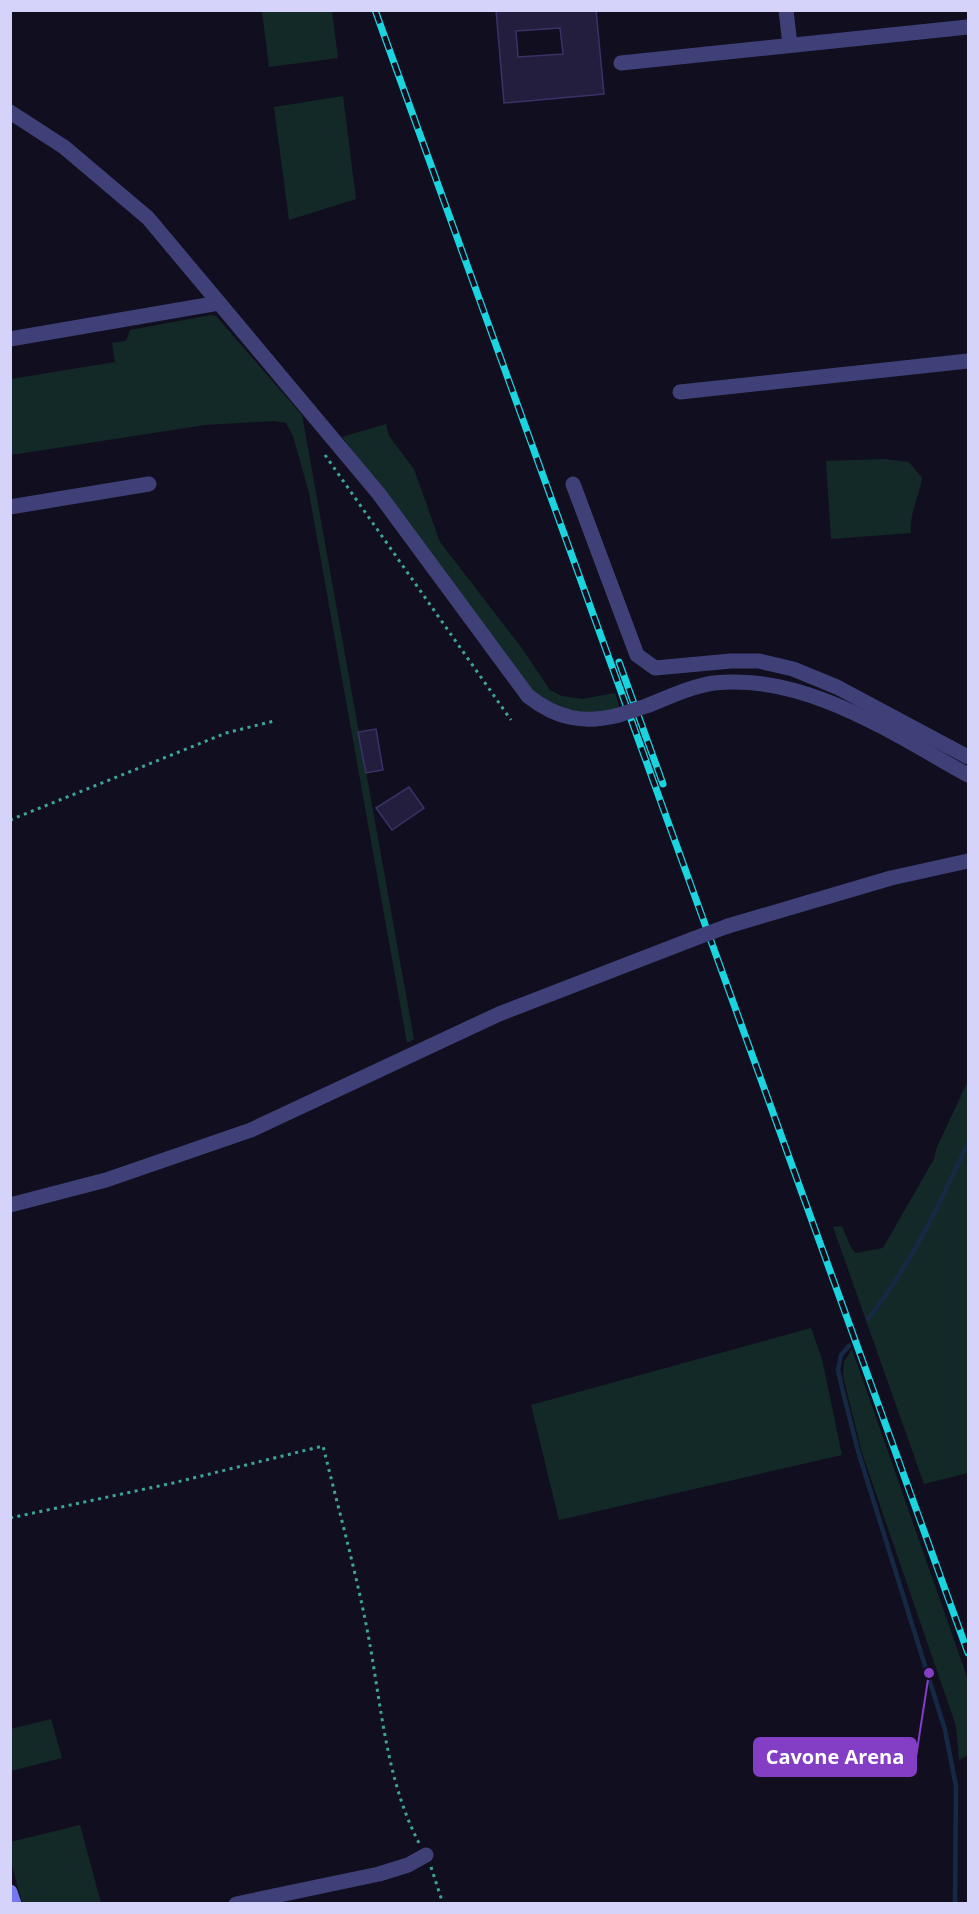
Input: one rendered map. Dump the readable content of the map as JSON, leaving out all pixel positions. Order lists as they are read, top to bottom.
{
  "places": ["Cavone Arena"]
}
